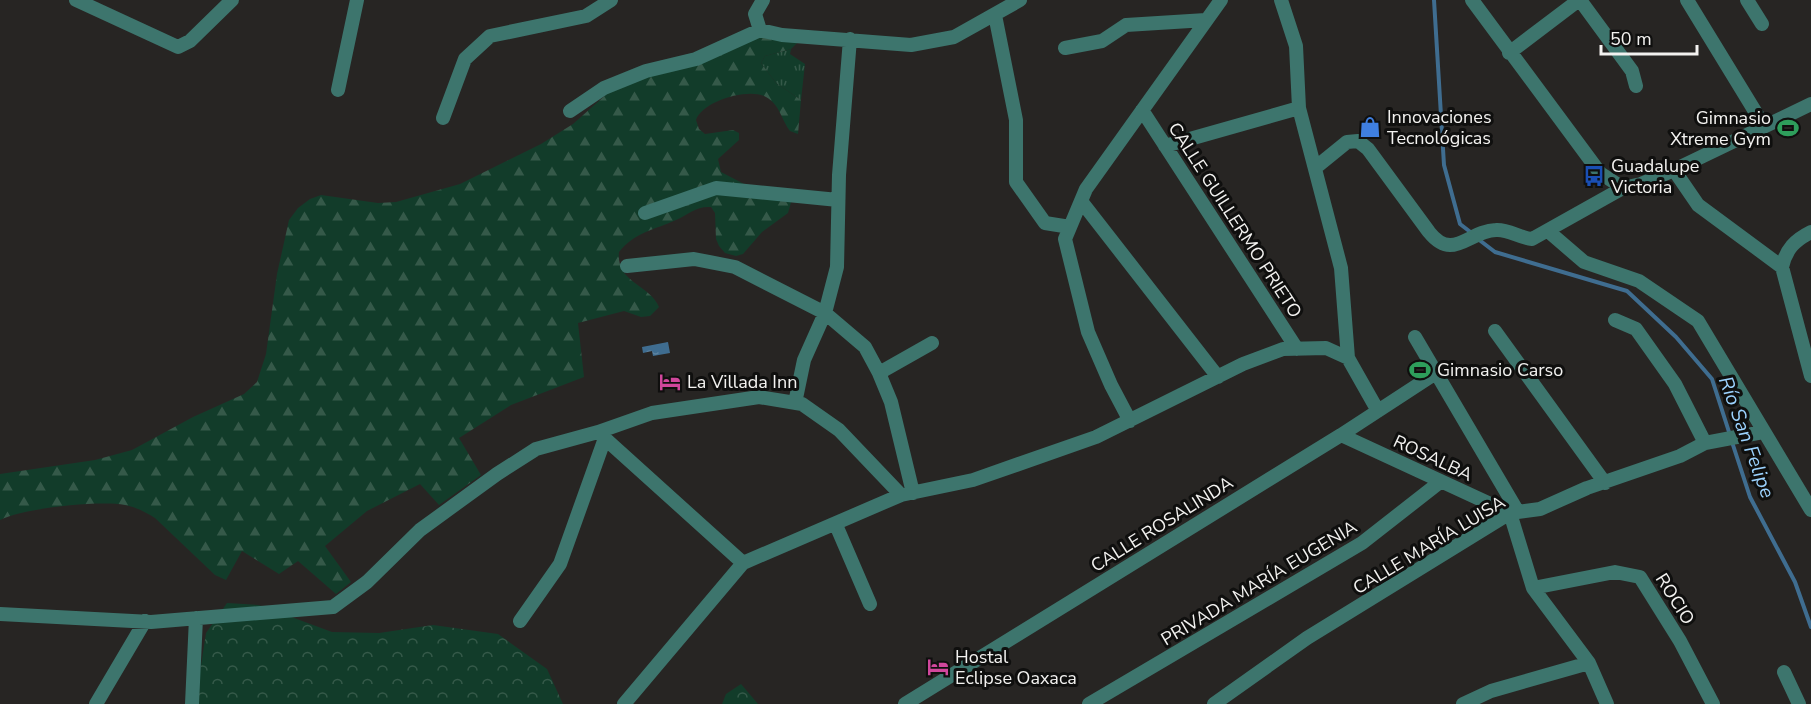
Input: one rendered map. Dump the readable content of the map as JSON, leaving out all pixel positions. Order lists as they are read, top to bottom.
{
  "streets": {
    "street": [
      "CALLE GUILLERMO PRIETO",
      "ROSALBA",
      "CALLE ROSALINDA",
      "CALLE MARÍA LUISA",
      "PRIVADA MARÍA EUGENIA",
      "ROCIO"
    ]
  },
  "crossings": [
    ["ROSALBA", "CALLE ROSALINDA"],
    ["ROSALBA", "CALLE MARÍA LUISA"],
    ["ROSALBA", "PRIVADA MARÍA EUGENIA"]
  ],
  "water": ["Río San Felipe"],
  "places": {
    "shop": ["Innovaciones Tecnológicas"],
    "sports": ["Gimnasio Xtreme Gym", "Gimnasio Carso"],
    "bus stop": ["Guadalupe Victoria"],
    "hotel": ["La Villada Inn", "Hostal Eclipse Oaxaca"]
  },
  "scale_bar": "50 m"
}
